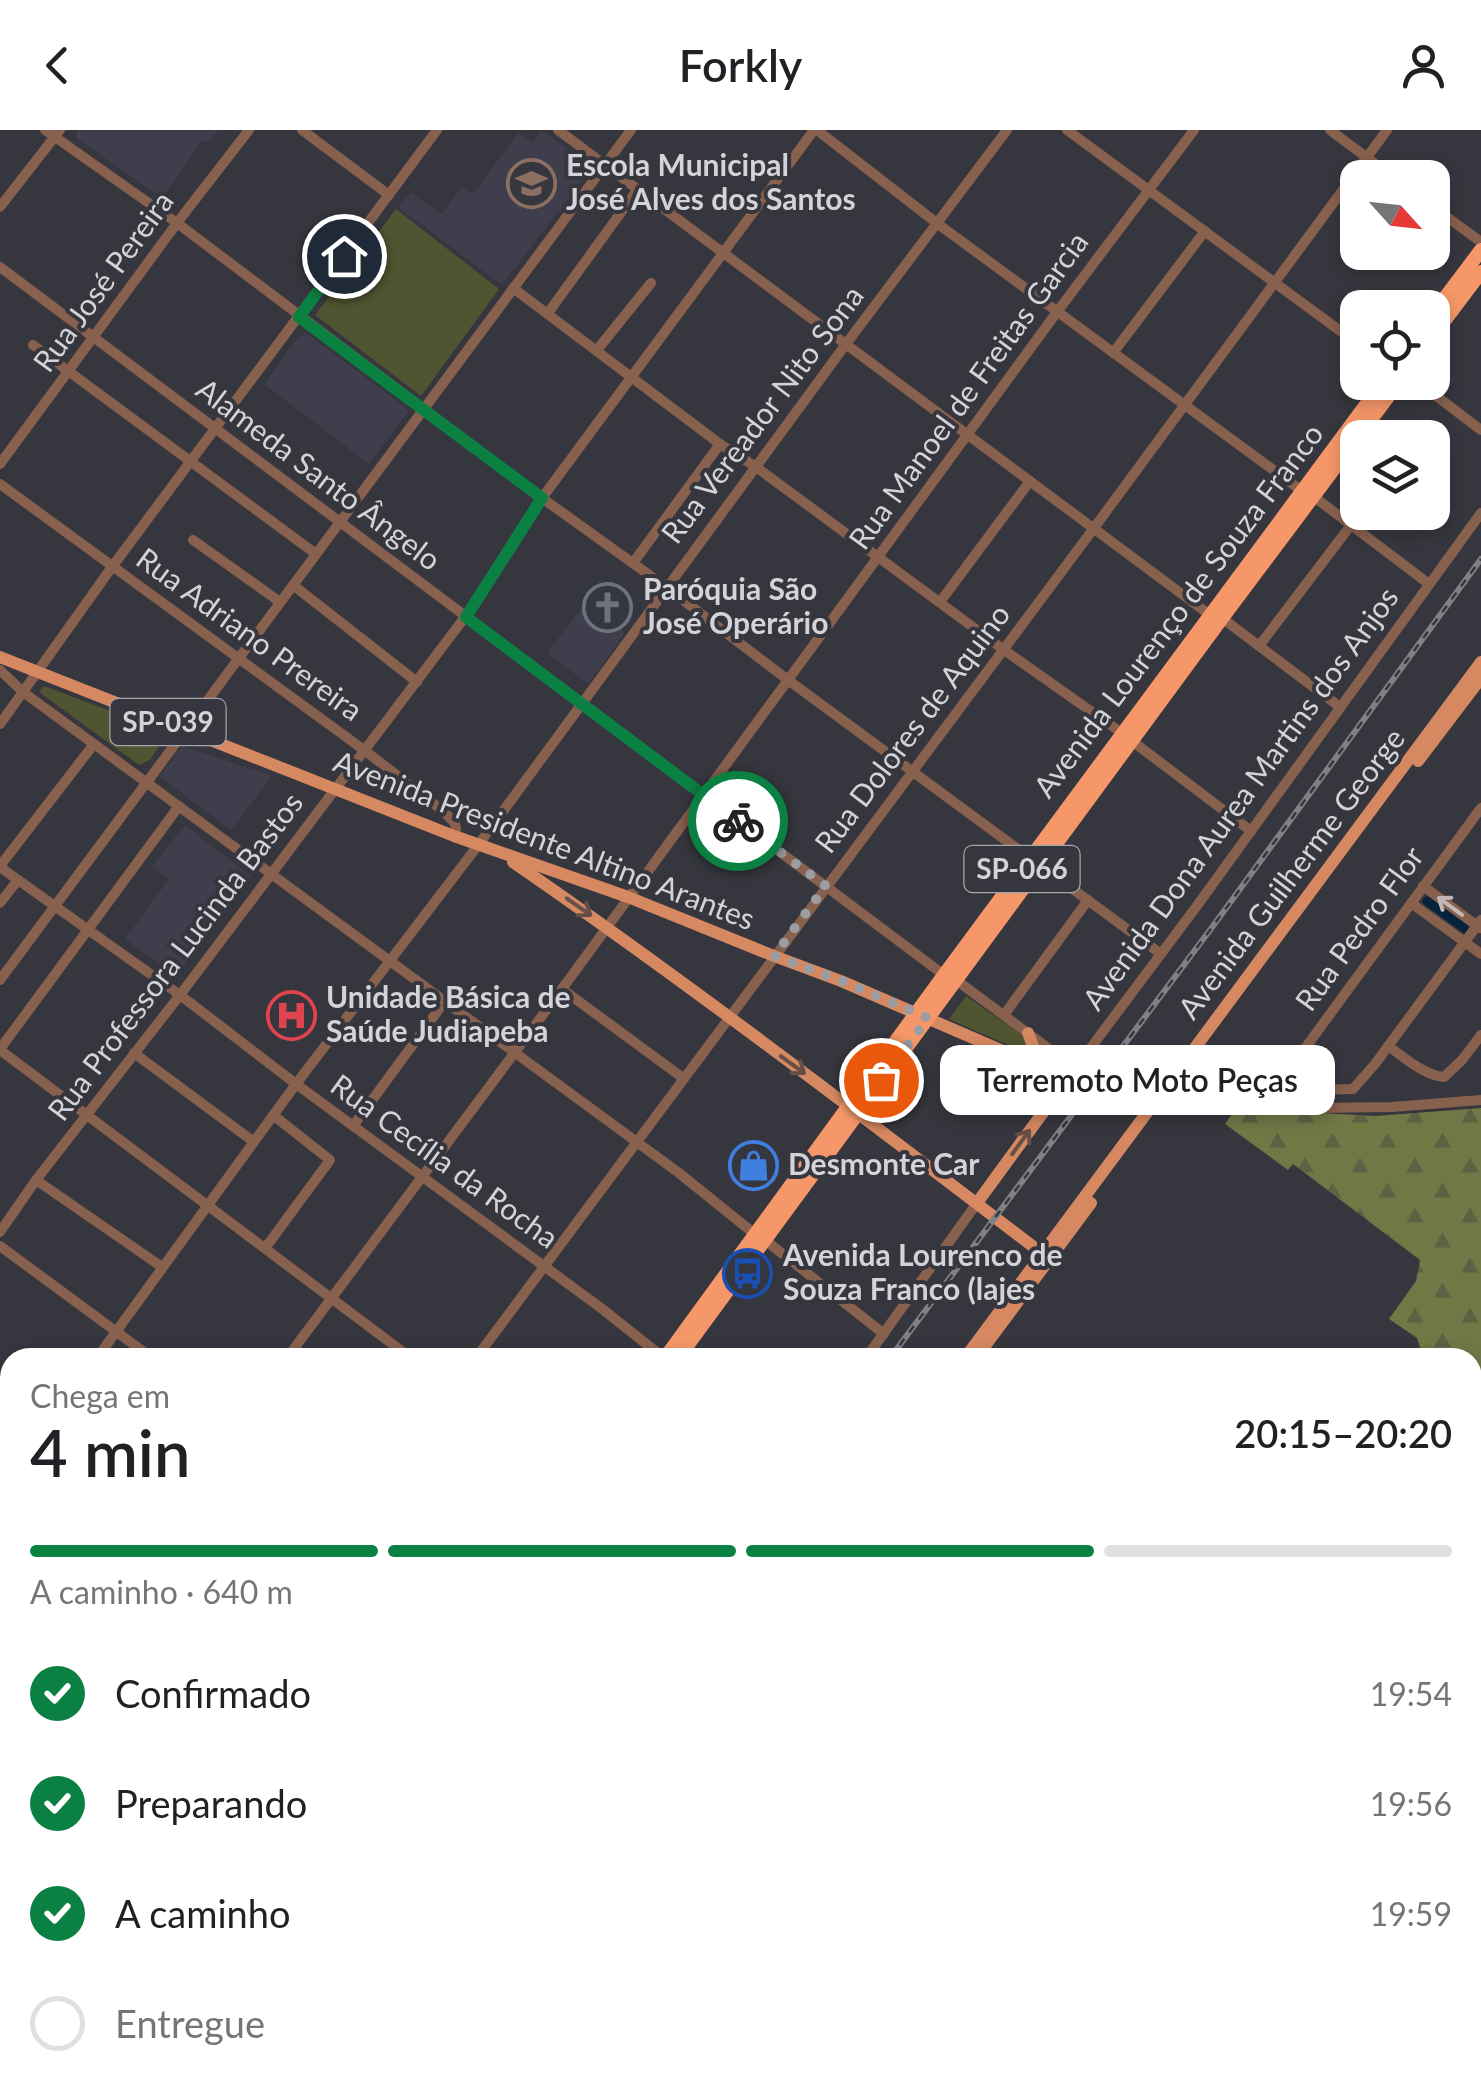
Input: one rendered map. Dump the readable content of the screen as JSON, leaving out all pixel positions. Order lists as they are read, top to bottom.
{
  "streets": {
    "highway": ["Avenida Lourenço de Souza Franco", "SP-066"],
    "main road": [
      "SP-039",
      "Avenida Dona Aurea Martins dos Anjos",
      "Avenida Presidente Altino Arantes",
      "Avenida Guilherme George"
    ],
    "street": [
      "Rua José Pereira",
      "Rua Manoel de Freitas Garcia",
      "Rua Vereador Nito Sona",
      "Alameda Santo Ângelo",
      "Rua Adriano Prereira",
      "Rua Dolores de Aquino",
      "Rua Pedro Flor",
      "Rua Professora Lucinda Bastos",
      "Rua Cecília da Rocha"
    ]
  },
  "crossings": [
    ["Rua José Pereira", "Alameda Santo Ângelo"],
    ["Rua Manoel de Freitas Garcia", "Alameda Santo Ângelo"],
    ["Rua Manoel de Freitas Garcia", "Avenida Presidente Altino Arantes"],
    ["Rua Manoel de Freitas Garcia", "Rua Cecília da Rocha"],
    ["Rua Vereador Nito Sona", "Alameda Santo Ângelo"],
    ["Rua Vereador Nito Sona", "Avenida Presidente Altino Arantes"],
    ["Rua Vereador Nito Sona", "Rua Cecília da Rocha"],
    ["Alameda Santo Ângelo", "Avenida Lourenço de Souza Franco"],
    ["Alameda Santo Ângelo", "Rua Dolores de Aquino"],
    ["Alameda Santo Ângelo", "Avenida Dona Aurea Martins dos Anjos"],
    ["Alameda Santo Ângelo", "Rua Professora Lucinda Bastos"],
    ["Avenida Lourenço de Souza Franco", "Avenida Presidente Altino Arantes"],
    ["Rua Adriano Prereira", "Avenida Presidente Altino Arantes"],
    ["Rua Adriano Prereira", "Rua Professora Lucinda Bastos"],
    ["Rua Dolores de Aquino", "Avenida Presidente Altino Arantes"],
    ["Rua Dolores de Aquino", "Rua Cecília da Rocha"],
    ["Avenida Dona Aurea Martins dos Anjos", "Avenida Presidente Altino Arantes"],
    ["Avenida Presidente Altino Arantes", "Rua Professora Lucinda Bastos"],
    ["Rua Professora Lucinda Bastos", "Rua Cecília da Rocha"]
  ],
  "places": {
    "school or university": ["Escola Municipal José Alves dos Santos"],
    "church": ["Paróquia São José Operário"],
    "hospital": ["Unidade Básica de Saúde Judiapeba"],
    "other": ["Terremoto Moto Peças"],
    "shop": ["Desmonte Car"],
    "bus stop": ["Avenida Lourenco de Souza Franco (lajes"]
  },
  "north": "bottom right",
  "page": {
    "header": "Forkly",
    "bubble": "Terremoto Moto Peças",
    "heading": ["4 min", "Chega em", "20:15–20:20"],
    "bar": "A caminho · 640 m",
    "list": [
      ["Confirmado", "19:54"],
      ["Preparando", "19:56"],
      ["A caminho", "19:59"],
      "Entregue"
    ]
  }
}
